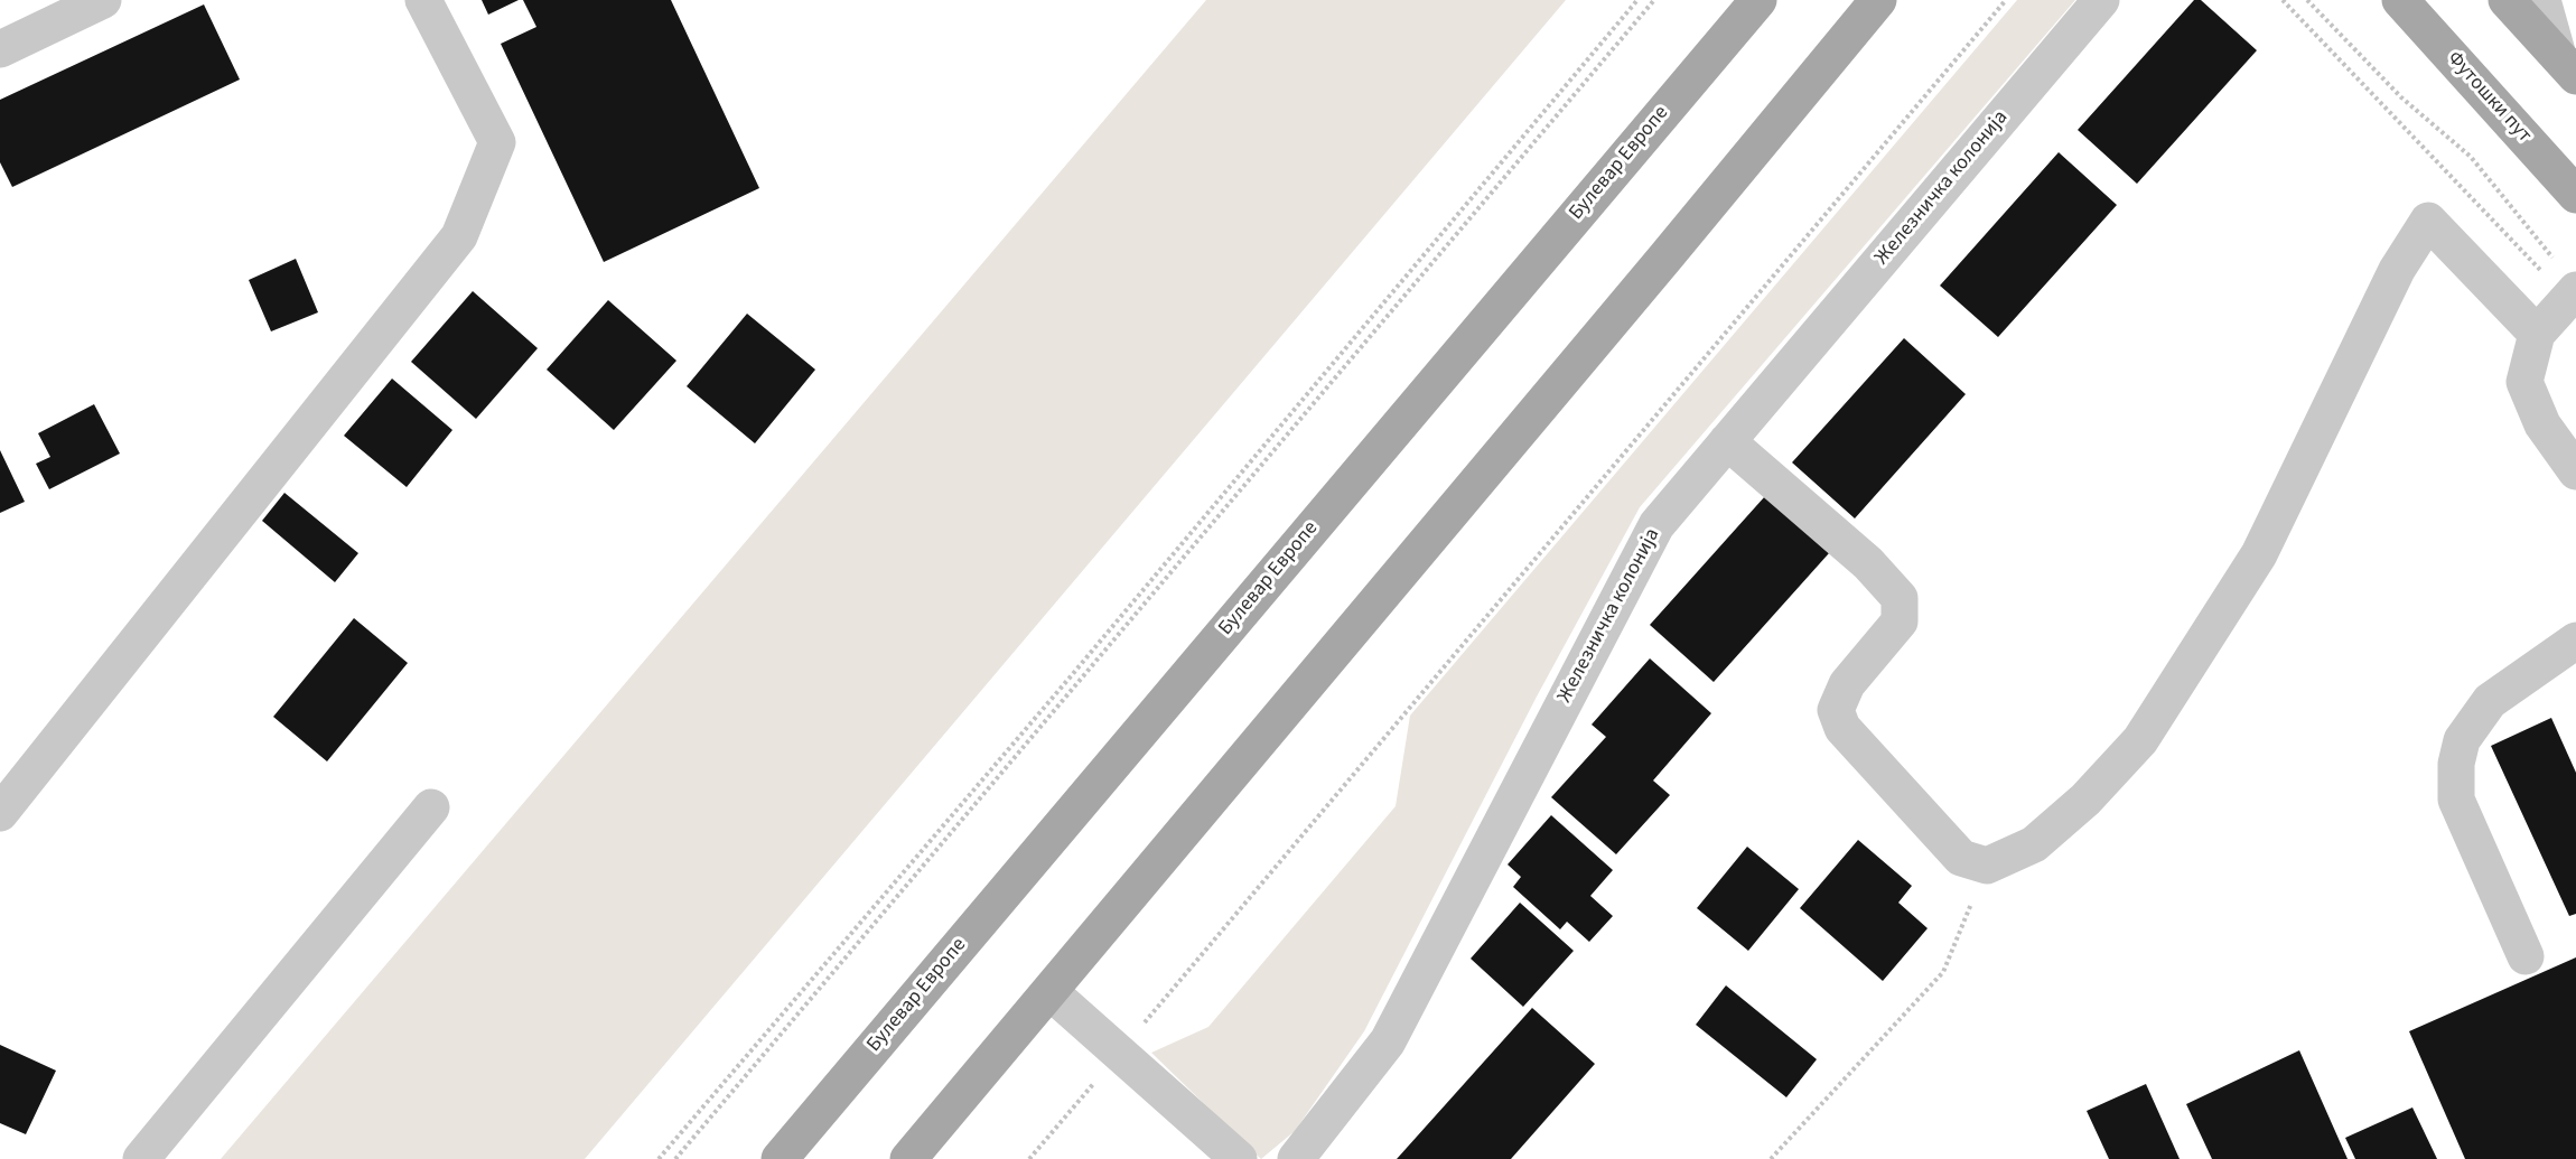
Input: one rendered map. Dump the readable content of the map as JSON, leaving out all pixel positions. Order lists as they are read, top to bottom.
{
  "streets": {
    "main road": ["Футошки пут", "Булевар Европе"],
    "street": ["Железничка колонија"]
  }
}
